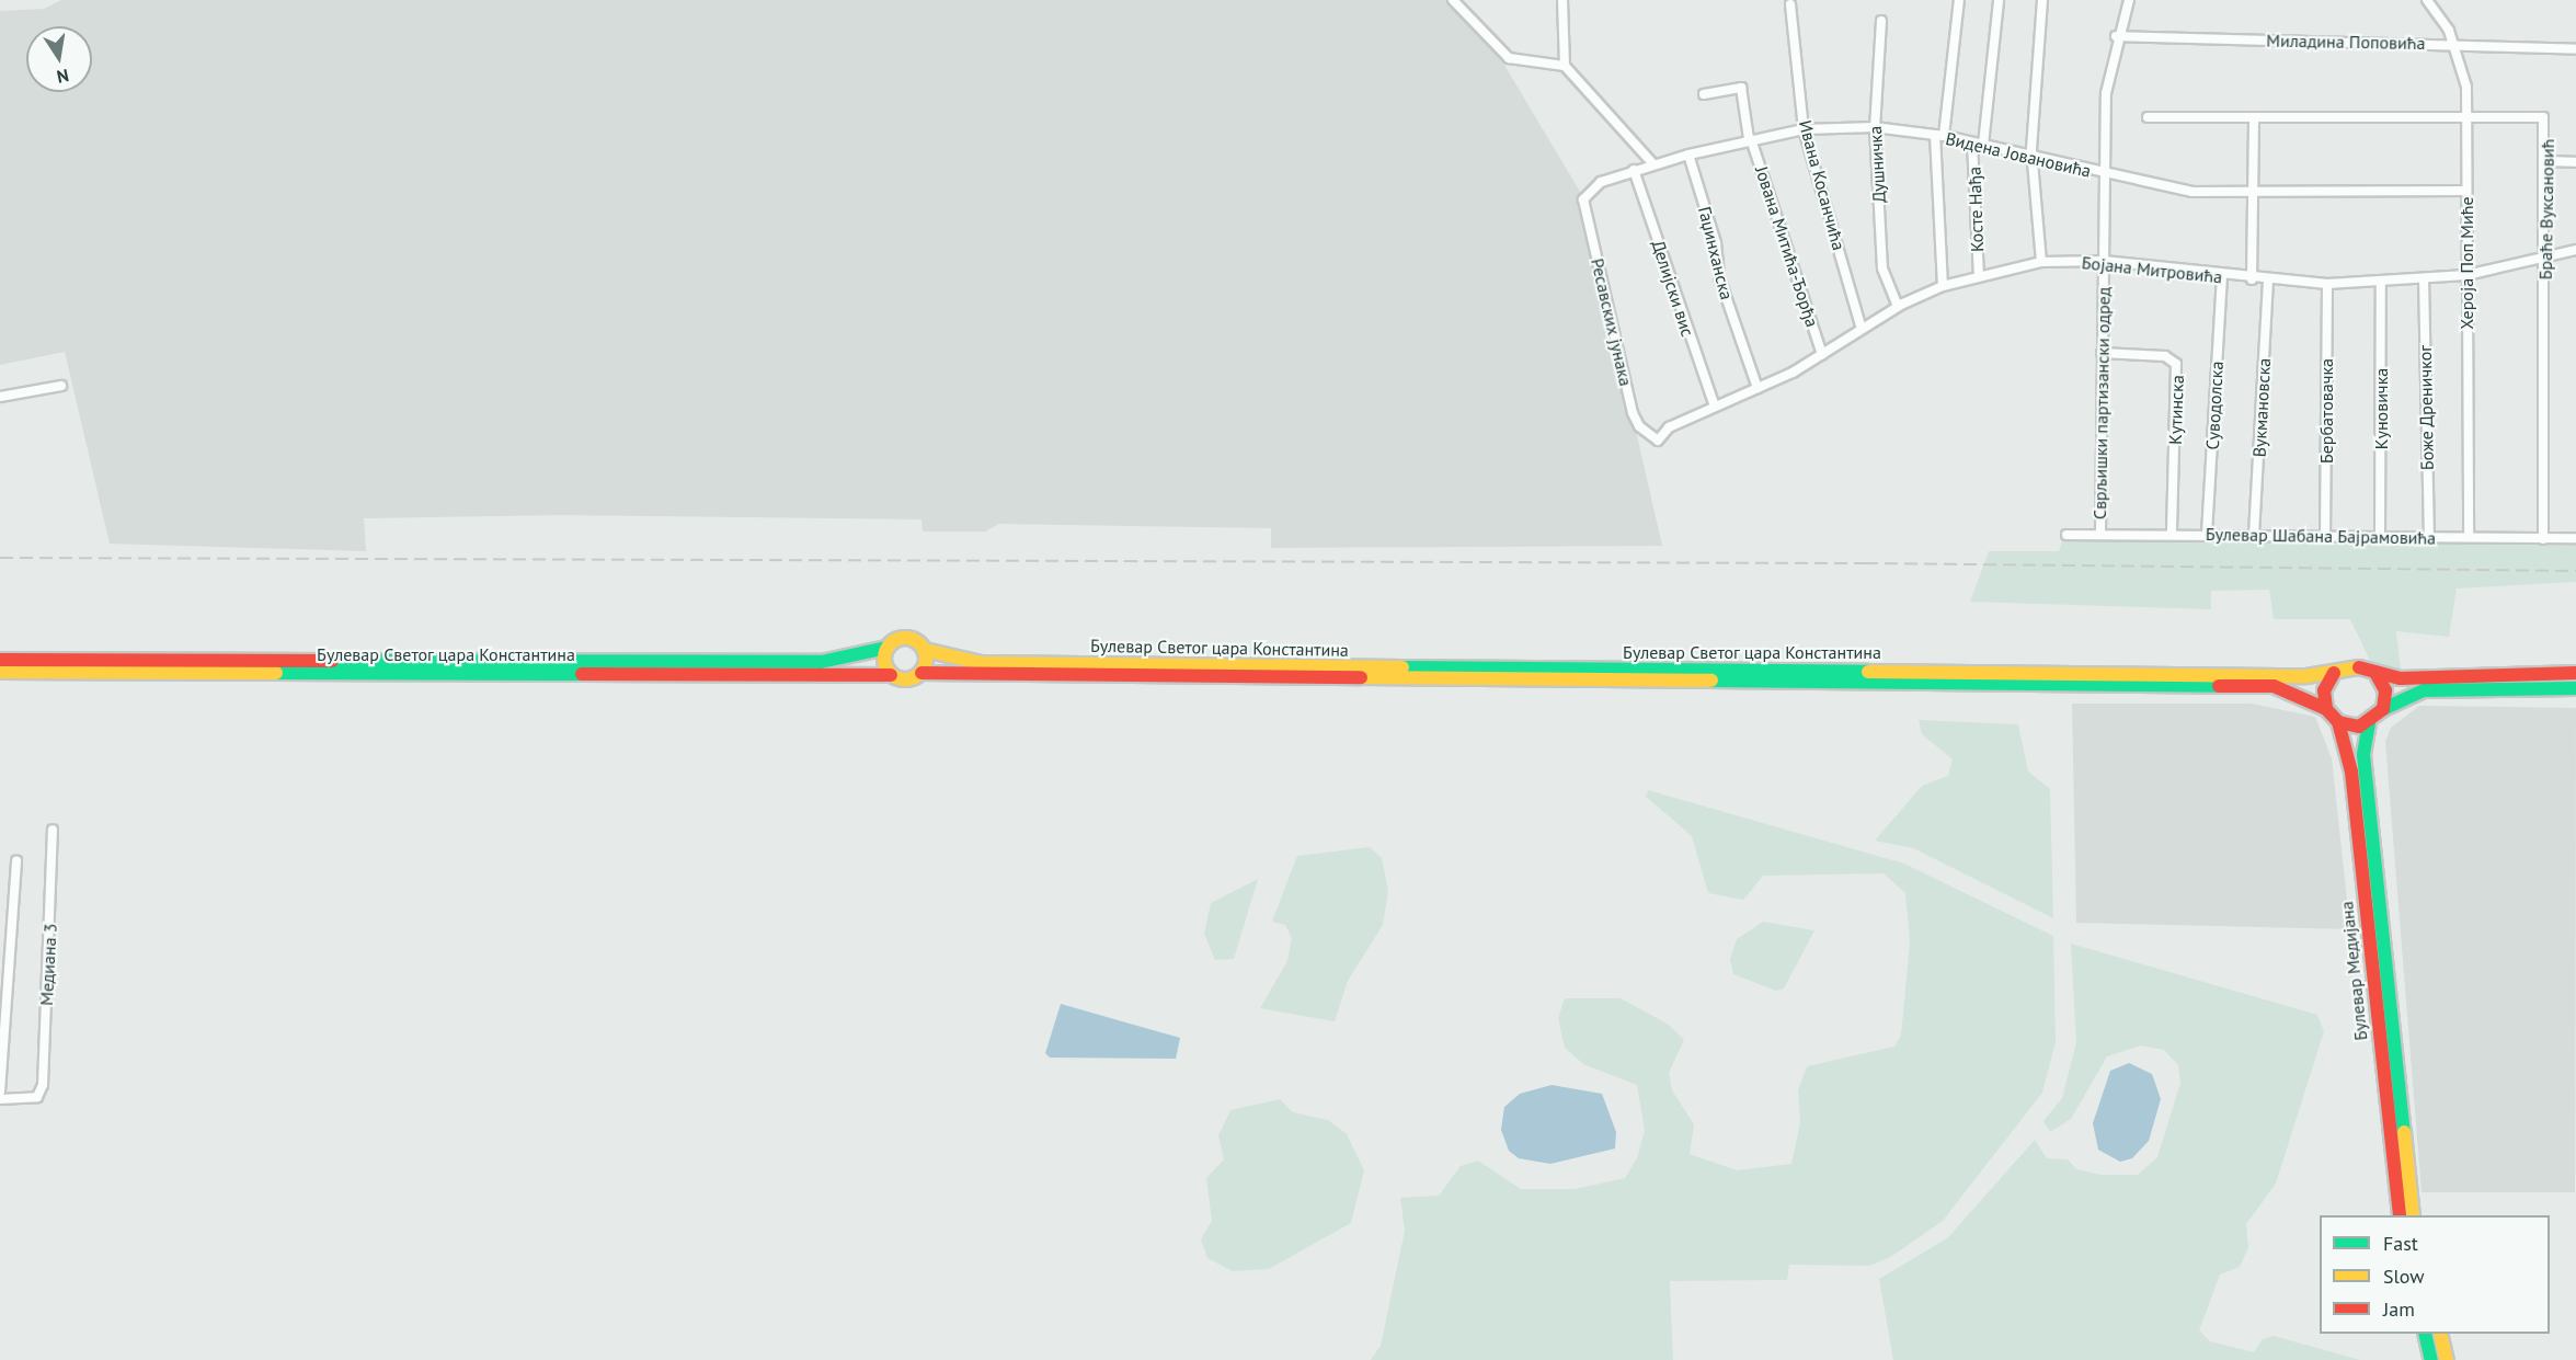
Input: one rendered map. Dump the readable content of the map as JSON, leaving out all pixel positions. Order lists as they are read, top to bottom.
{
  "streets": {
    "main road": ["Булевар Светог цара Константина", "Булевар Медијана"],
    "street": [
      "Миладина Поповића",
      "Видена Јовановића",
      "Душничка",
      "Ивана Косанчића",
      "Косте Нађа",
      "Браће Вуксановић",
      "Јована Митића-Ђорђа",
      "Гаџинханска",
      "Хероја Поп Миће",
      "Бојана Митровића",
      "Делијски вис",
      "Ресавских јунака",
      "Сврљишки партизански одред",
      "Суводолска",
      "Вукмановска",
      "Боже Дреничког",
      "Куновичка",
      "Кутинска",
      "Бербатовачка",
      "Булевар Шабана Бајрамовића",
      "Медиана 3"
    ]
  },
  "crossings": [
    ["Миладина Поповића", "Хероја Поп Миће"],
    ["Миладина Поповића", "Сврљишки партизански одред"],
    ["Видена Јовановића", "Душничка"],
    ["Видена Јовановића", "Ивана Косанчића"],
    ["Видена Јовановића", "Косте Нађа"],
    ["Видена Јовановића", "Јована Митића-Ђорђа"],
    ["Видена Јовановића", "Гаџинханска"],
    ["Видена Јовановића", "Хероја Поп Миће"],
    ["Видена Јовановића", "Делијски вис"],
    ["Видена Јовановића", "Ресавских јунака"],
    ["Видена Јовановића", "Сврљишки партизански одред"],
    ["Душничка", "Бојана Митровића"],
    ["Ивана Косанчића", "Бојана Митровића"],
    ["Косте Нађа", "Бојана Митровића"],
    ["Браће Вуксановић", "Хероја Поп Миће"],
    ["Браће Вуксановић", "Бојана Митровића"],
    ["Браће Вуксановић", "Булевар Шабана Бајрамовића"],
    ["Јована Митића-Ђорђа", "Бојана Митровића"],
    ["Гаџинханска", "Бојана Митровића"],
    ["Хероја Поп Миће", "Бојана Митровића"],
    ["Хероја Поп Миће", "Булевар Шабана Бајрамовића"],
    ["Бојана Митровића", "Делијски вис"],
    ["Бојана Митровића", "Ресавских јунака"],
    ["Бојана Митровића", "Сврљишки партизански одред"],
    ["Бојана Митровића", "Суводолска"],
    ["Бојана Митровића", "Вукмановска"],
    ["Бојана Митровића", "Боже Дреничког"],
    ["Бојана Митровића", "Куновичка"],
    ["Бојана Митровића", "Бербатовачка"],
    ["Сврљишки партизански одред", "Кутинска"],
    ["Сврљишки партизански одред", "Булевар Шабана Бајрамовића"],
    ["Суводолска", "Булевар Шабана Бајрамовића"],
    ["Вукмановска", "Булевар Шабана Бајрамовића"],
    ["Боже Дреничког", "Булевар Шабана Бајрамовића"],
    ["Куновичка", "Булевар Шабана Бајрамовића"],
    ["Кутинска", "Булевар Шабана Бајрамовића"],
    ["Бербатовачка", "Булевар Шабана Бајрамовића"],
    ["Булевар Светог цара Константина", "Булевар Медијана"]
  ],
  "legend": ["Fast", "Slow", "Jam"],
  "north": "bottom"
}
